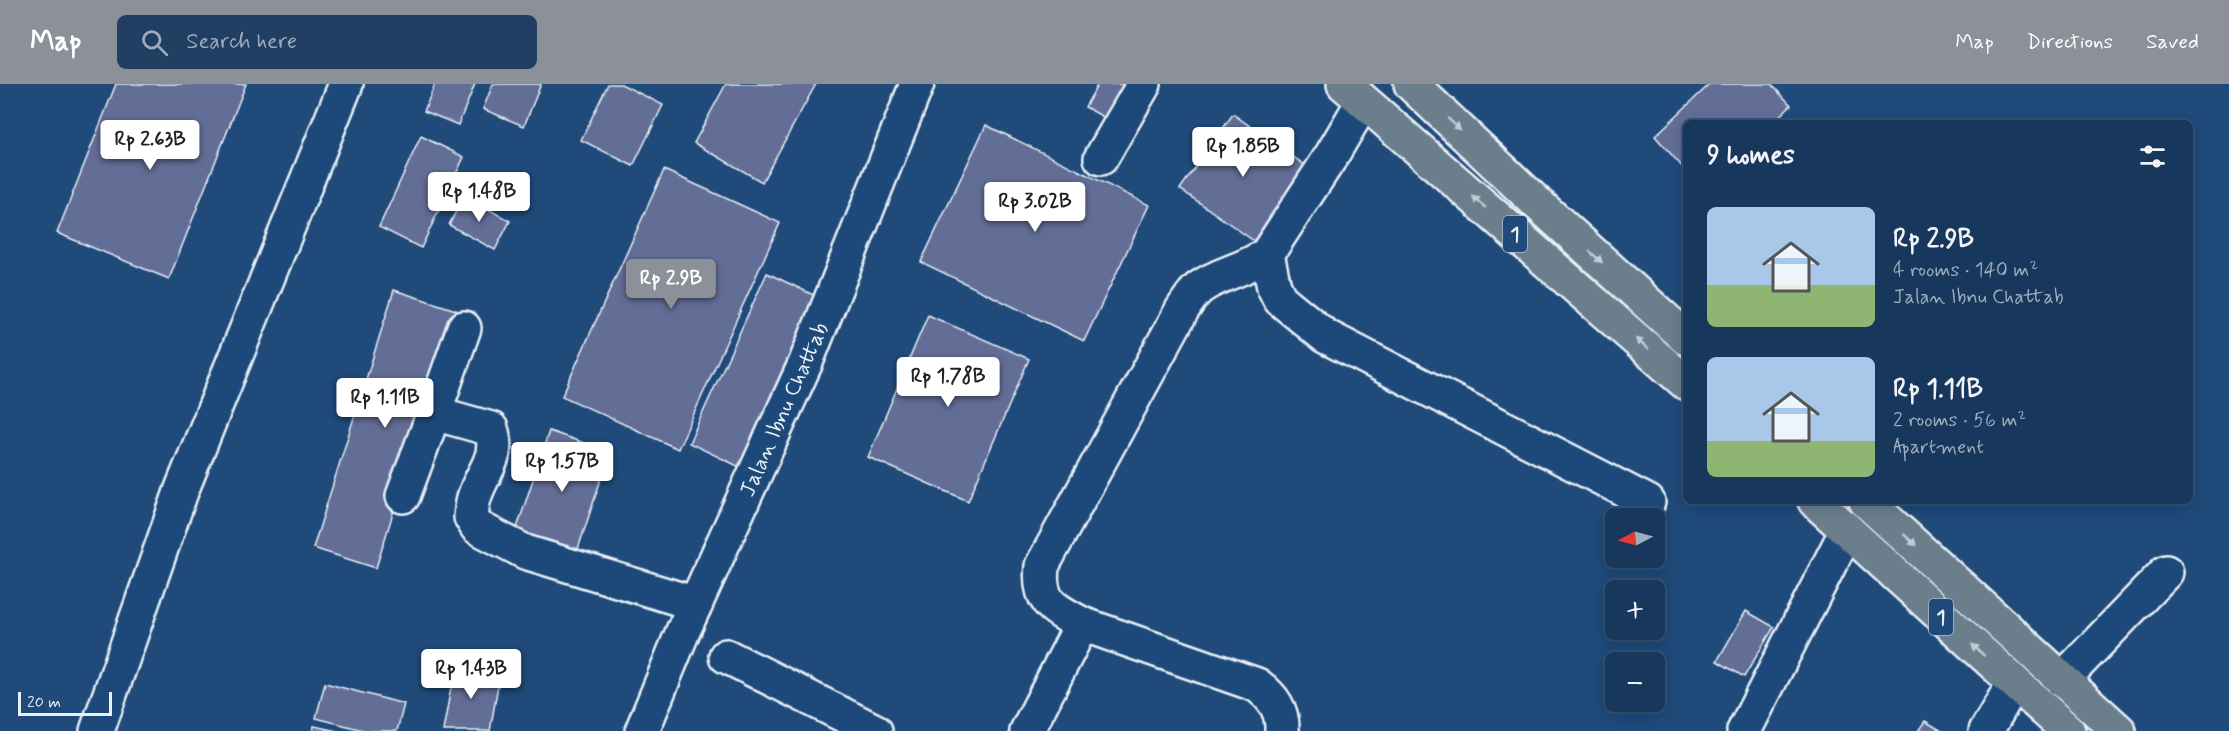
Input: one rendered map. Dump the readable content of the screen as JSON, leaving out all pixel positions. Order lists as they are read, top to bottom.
{
  "streets": {
    "highway": ["1"],
    "street": ["Jalan Ibnu Chattab"]
  },
  "scale_bar": "20 m",
  "north": "left",
  "page": {
    "header": "Map",
    "search": "Search here",
    "nav": ["Map", "Directions", "Saved"],
    "price": [
      "Rp 2.63B",
      "Rp 1.85B",
      "Rp 1.48B",
      "Rp 3.02B",
      "Rp 2.9B",
      "Rp 1.78B",
      "Rp 1.11B",
      "Rp 1.57B",
      "Rp 1.43B"
    ],
    "heading": "9 homes",
    "list": [
      {
        "name": "Rp 2.9B",
        "note": "4 rooms · 140 m² · Jalan Ibnu Chattab"
      },
      {
        "name": "Rp 1.11B",
        "note": "2 rooms · 56 m² · Apartment"
      }
    ],
    "map_buttons": ["+", "−"],
    "scale": "20 m"
  }
}
